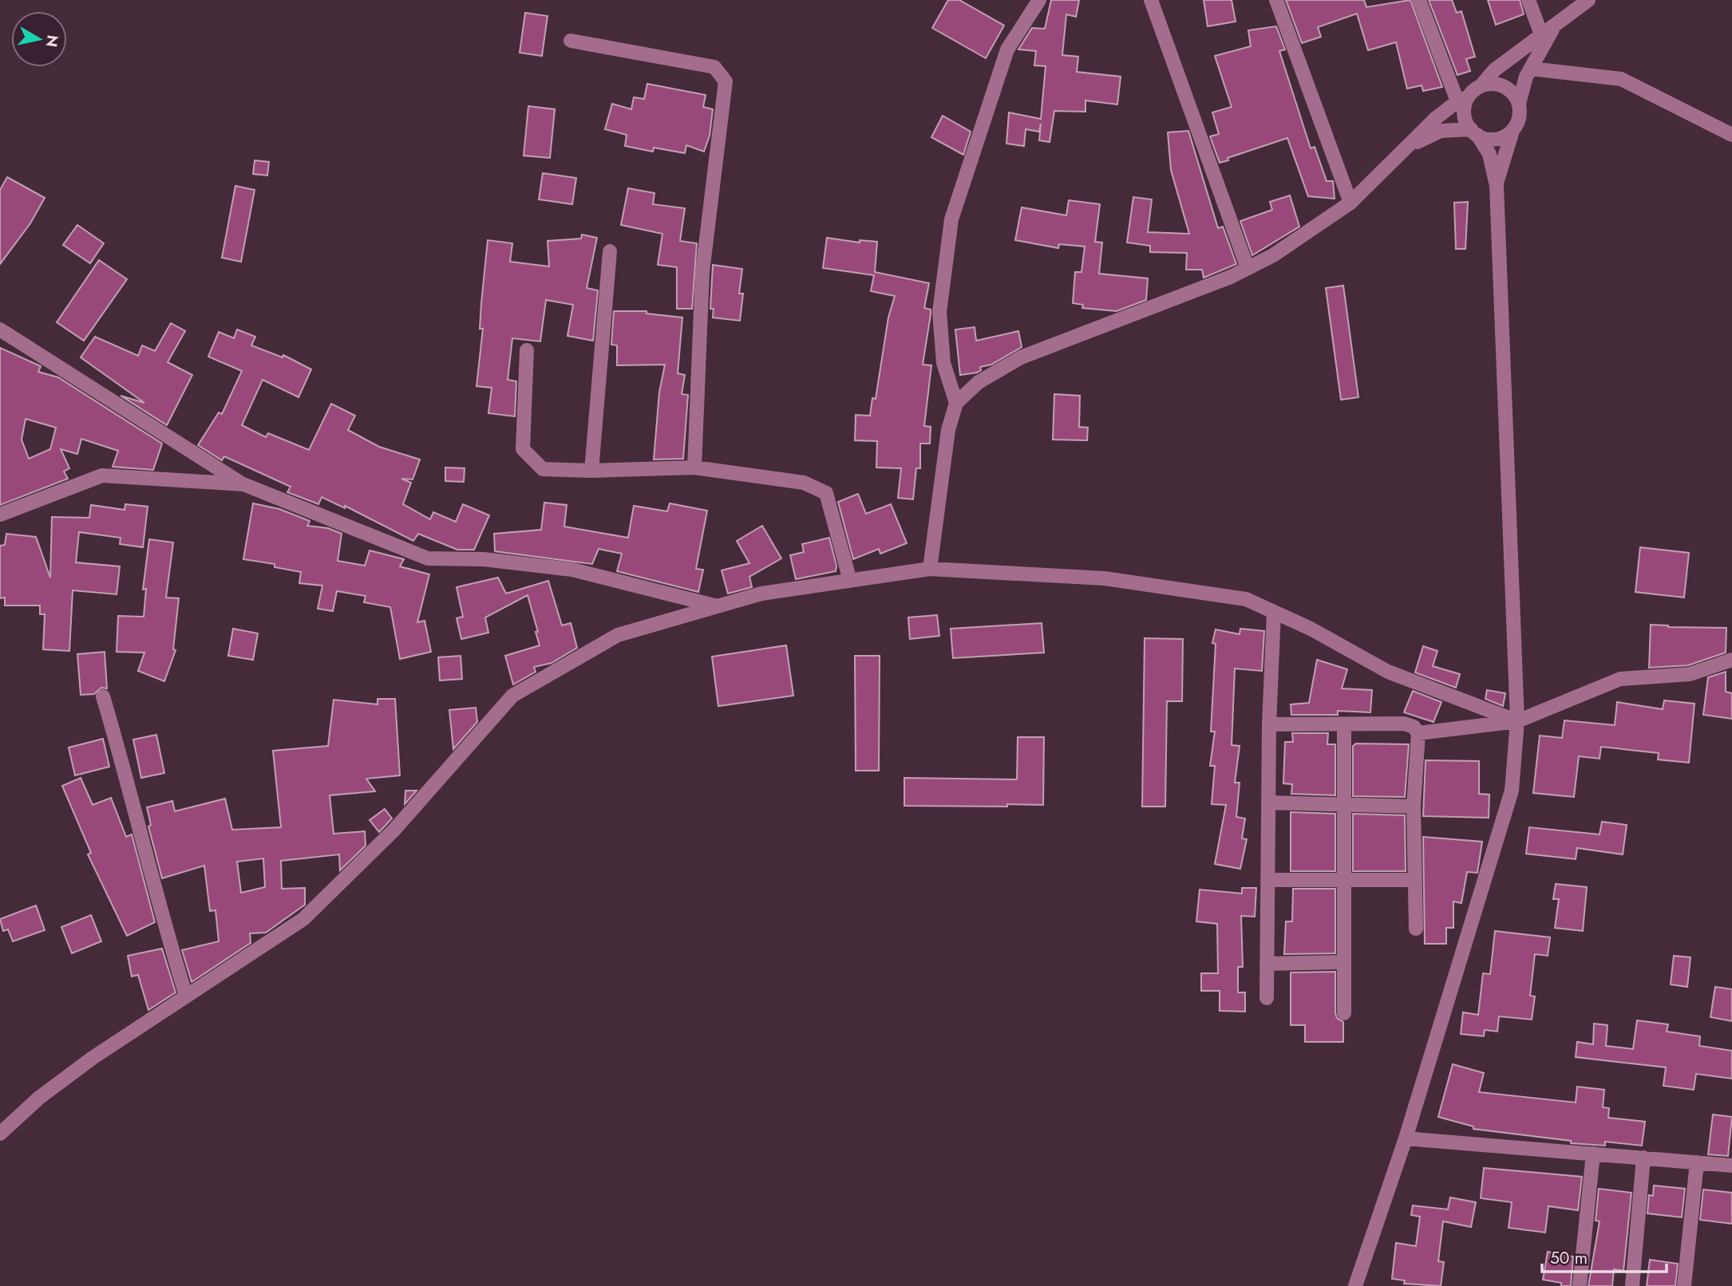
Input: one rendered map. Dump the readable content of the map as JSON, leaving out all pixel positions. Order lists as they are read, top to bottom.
{
  "scale_bar": "50 m",
  "north": "right"
}
